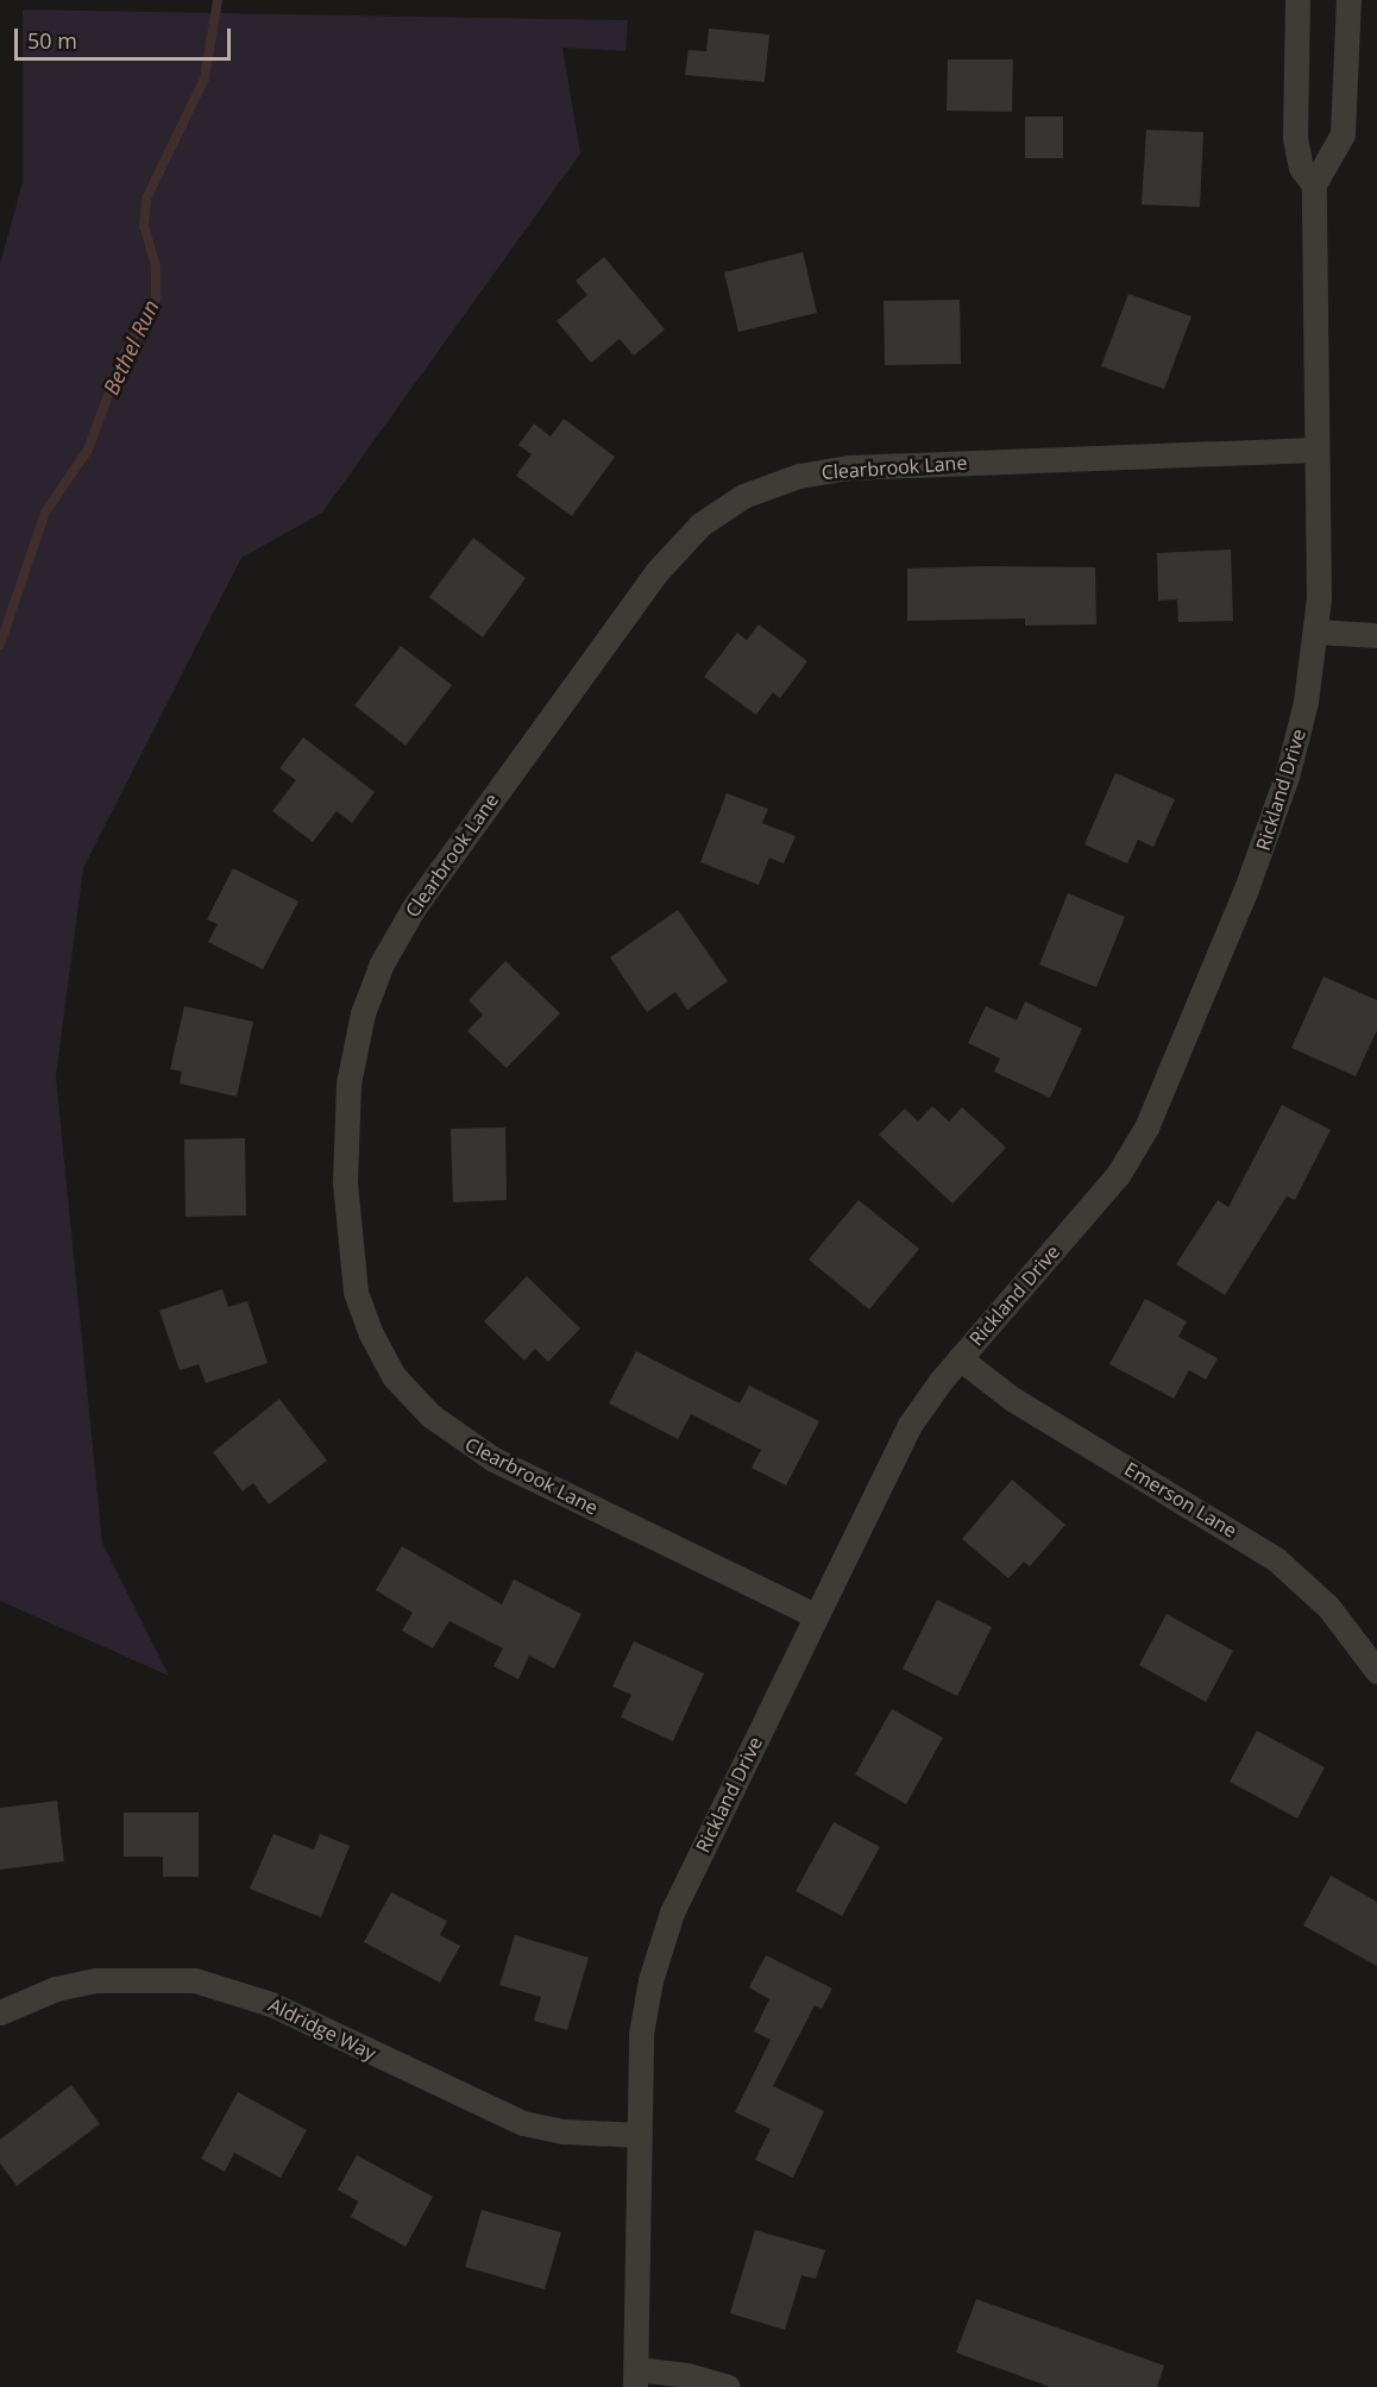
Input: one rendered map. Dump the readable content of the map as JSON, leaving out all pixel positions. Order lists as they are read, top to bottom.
{
  "streets": {
    "street": [
      "Clearbrook Lane",
      "Rickland Drive",
      "Emerson Lane",
      "Aldridge Way"
    ]
  },
  "crossings": [
    ["Clearbrook Lane", "Rickland Drive"],
    ["Rickland Drive", "Emerson Lane"],
    ["Rickland Drive", "Aldridge Way"]
  ],
  "water": ["Bethel Run"],
  "scale_bar": "50 m"
}
